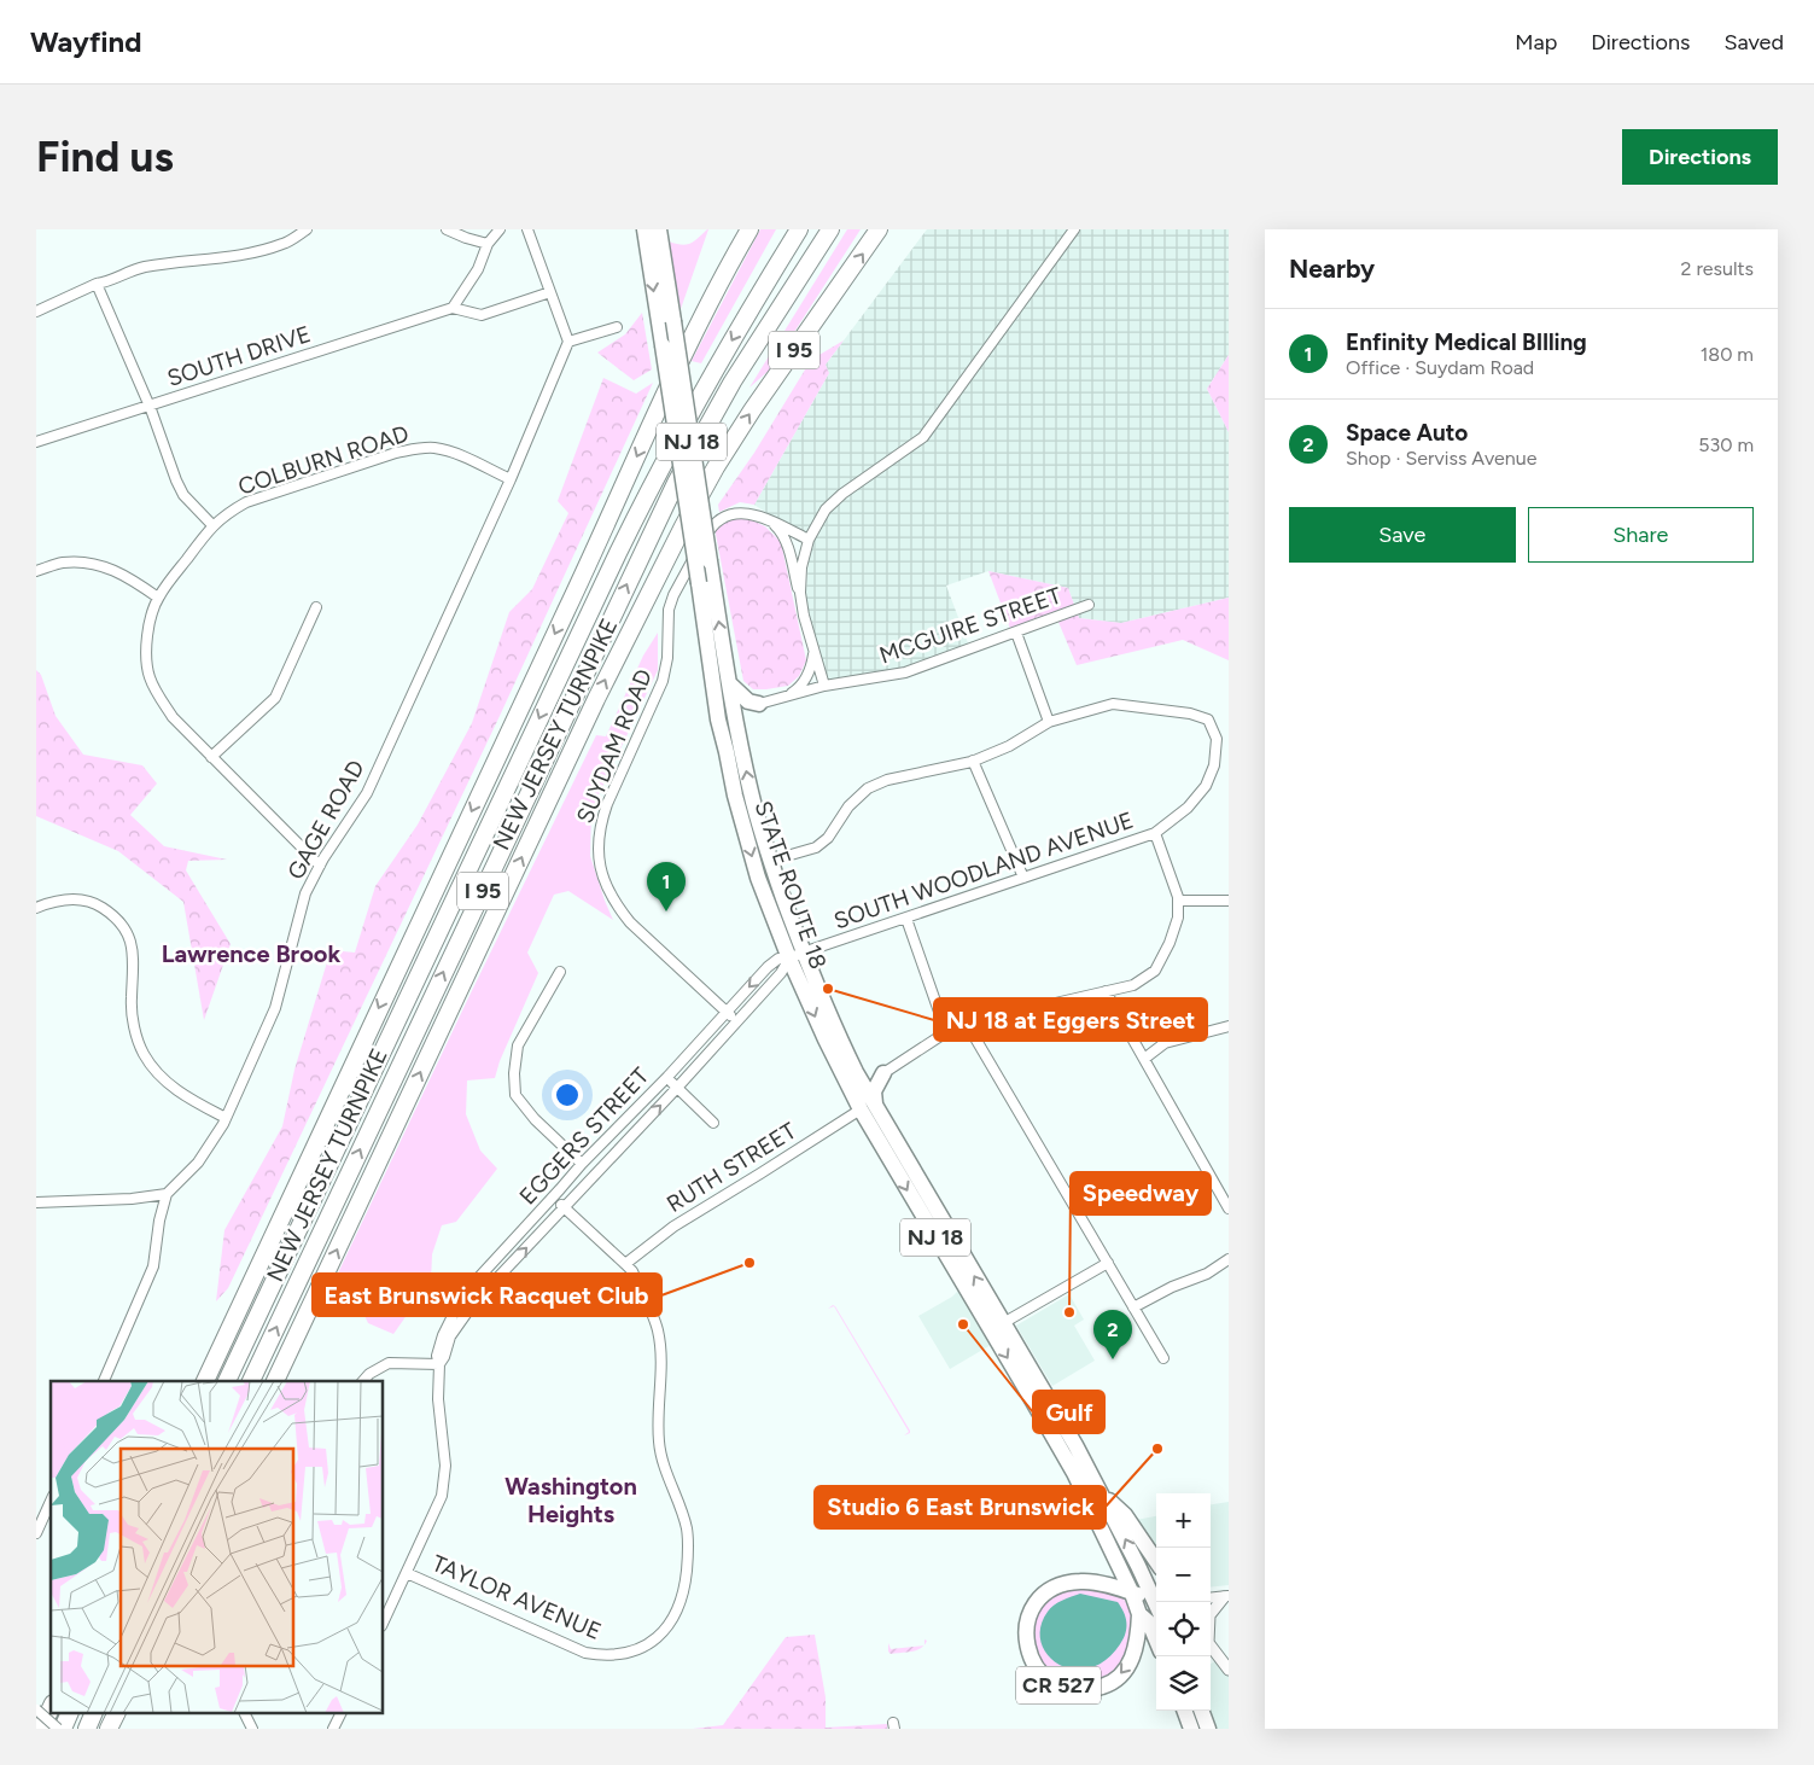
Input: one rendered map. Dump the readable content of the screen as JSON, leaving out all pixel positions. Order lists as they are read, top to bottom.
{
  "streets": {
    "highway": [
      "I 95",
      "NJ 18",
      "NEW JERSEY TURNPIKE",
      "STATE ROUTE 18",
      "CR 527"
    ],
    "street": [
      "SOUTH DRIVE",
      "COLBURN ROAD",
      "MCGUIRE STREET",
      "SUYDAM ROAD",
      "GAGE ROAD",
      "SOUTH WOODLAND AVENUE",
      "EGGERS STREET",
      "RUTH STREET",
      "TAYLOR AVENUE"
    ]
  },
  "crossings": [
    ["COLBURN ROAD", "GAGE ROAD"],
    ["SUYDAM ROAD", "EGGERS STREET"],
    ["SOUTH WOODLAND AVENUE", "STATE ROUTE 18"],
    ["SOUTH WOODLAND AVENUE", "EGGERS STREET"],
    ["STATE ROUTE 18", "EGGERS STREET"],
    ["STATE ROUTE 18", "RUTH STREET"],
    ["STATE ROUTE 18", "CR 527"],
    ["EGGERS STREET", "TAYLOR AVENUE"],
    ["RUTH STREET", "TAYLOR AVENUE"]
  ],
  "districts": ["Lawrence Brook", "Washington Heights"],
  "places": [
    "NJ 18 at Eggers Street",
    "East Brunswick Racquet Club",
    "Speedway",
    "Gulf",
    "Studio 6 East Brunswick"
  ],
  "page": {
    "header": "Wayfind",
    "nav": ["Map", "Directions", "Saved"],
    "buttons": [
      "Directions",
      ["Save", "Share"]
    ],
    "title": "Find us",
    "heading": ["Nearby", "2 results"],
    "list": [
      {
        "mark": "1",
        "name": "Enfinity Medical BIlling",
        "note": "Office · Suydam Road",
        "value": "180 m"
      },
      {
        "mark": "2",
        "name": "Space Auto",
        "note": "Shop · Serviss Avenue",
        "value": "530 m"
      }
    ],
    "pins": ["1", "2"],
    "map_buttons": ["+", "−"]
  }
}
